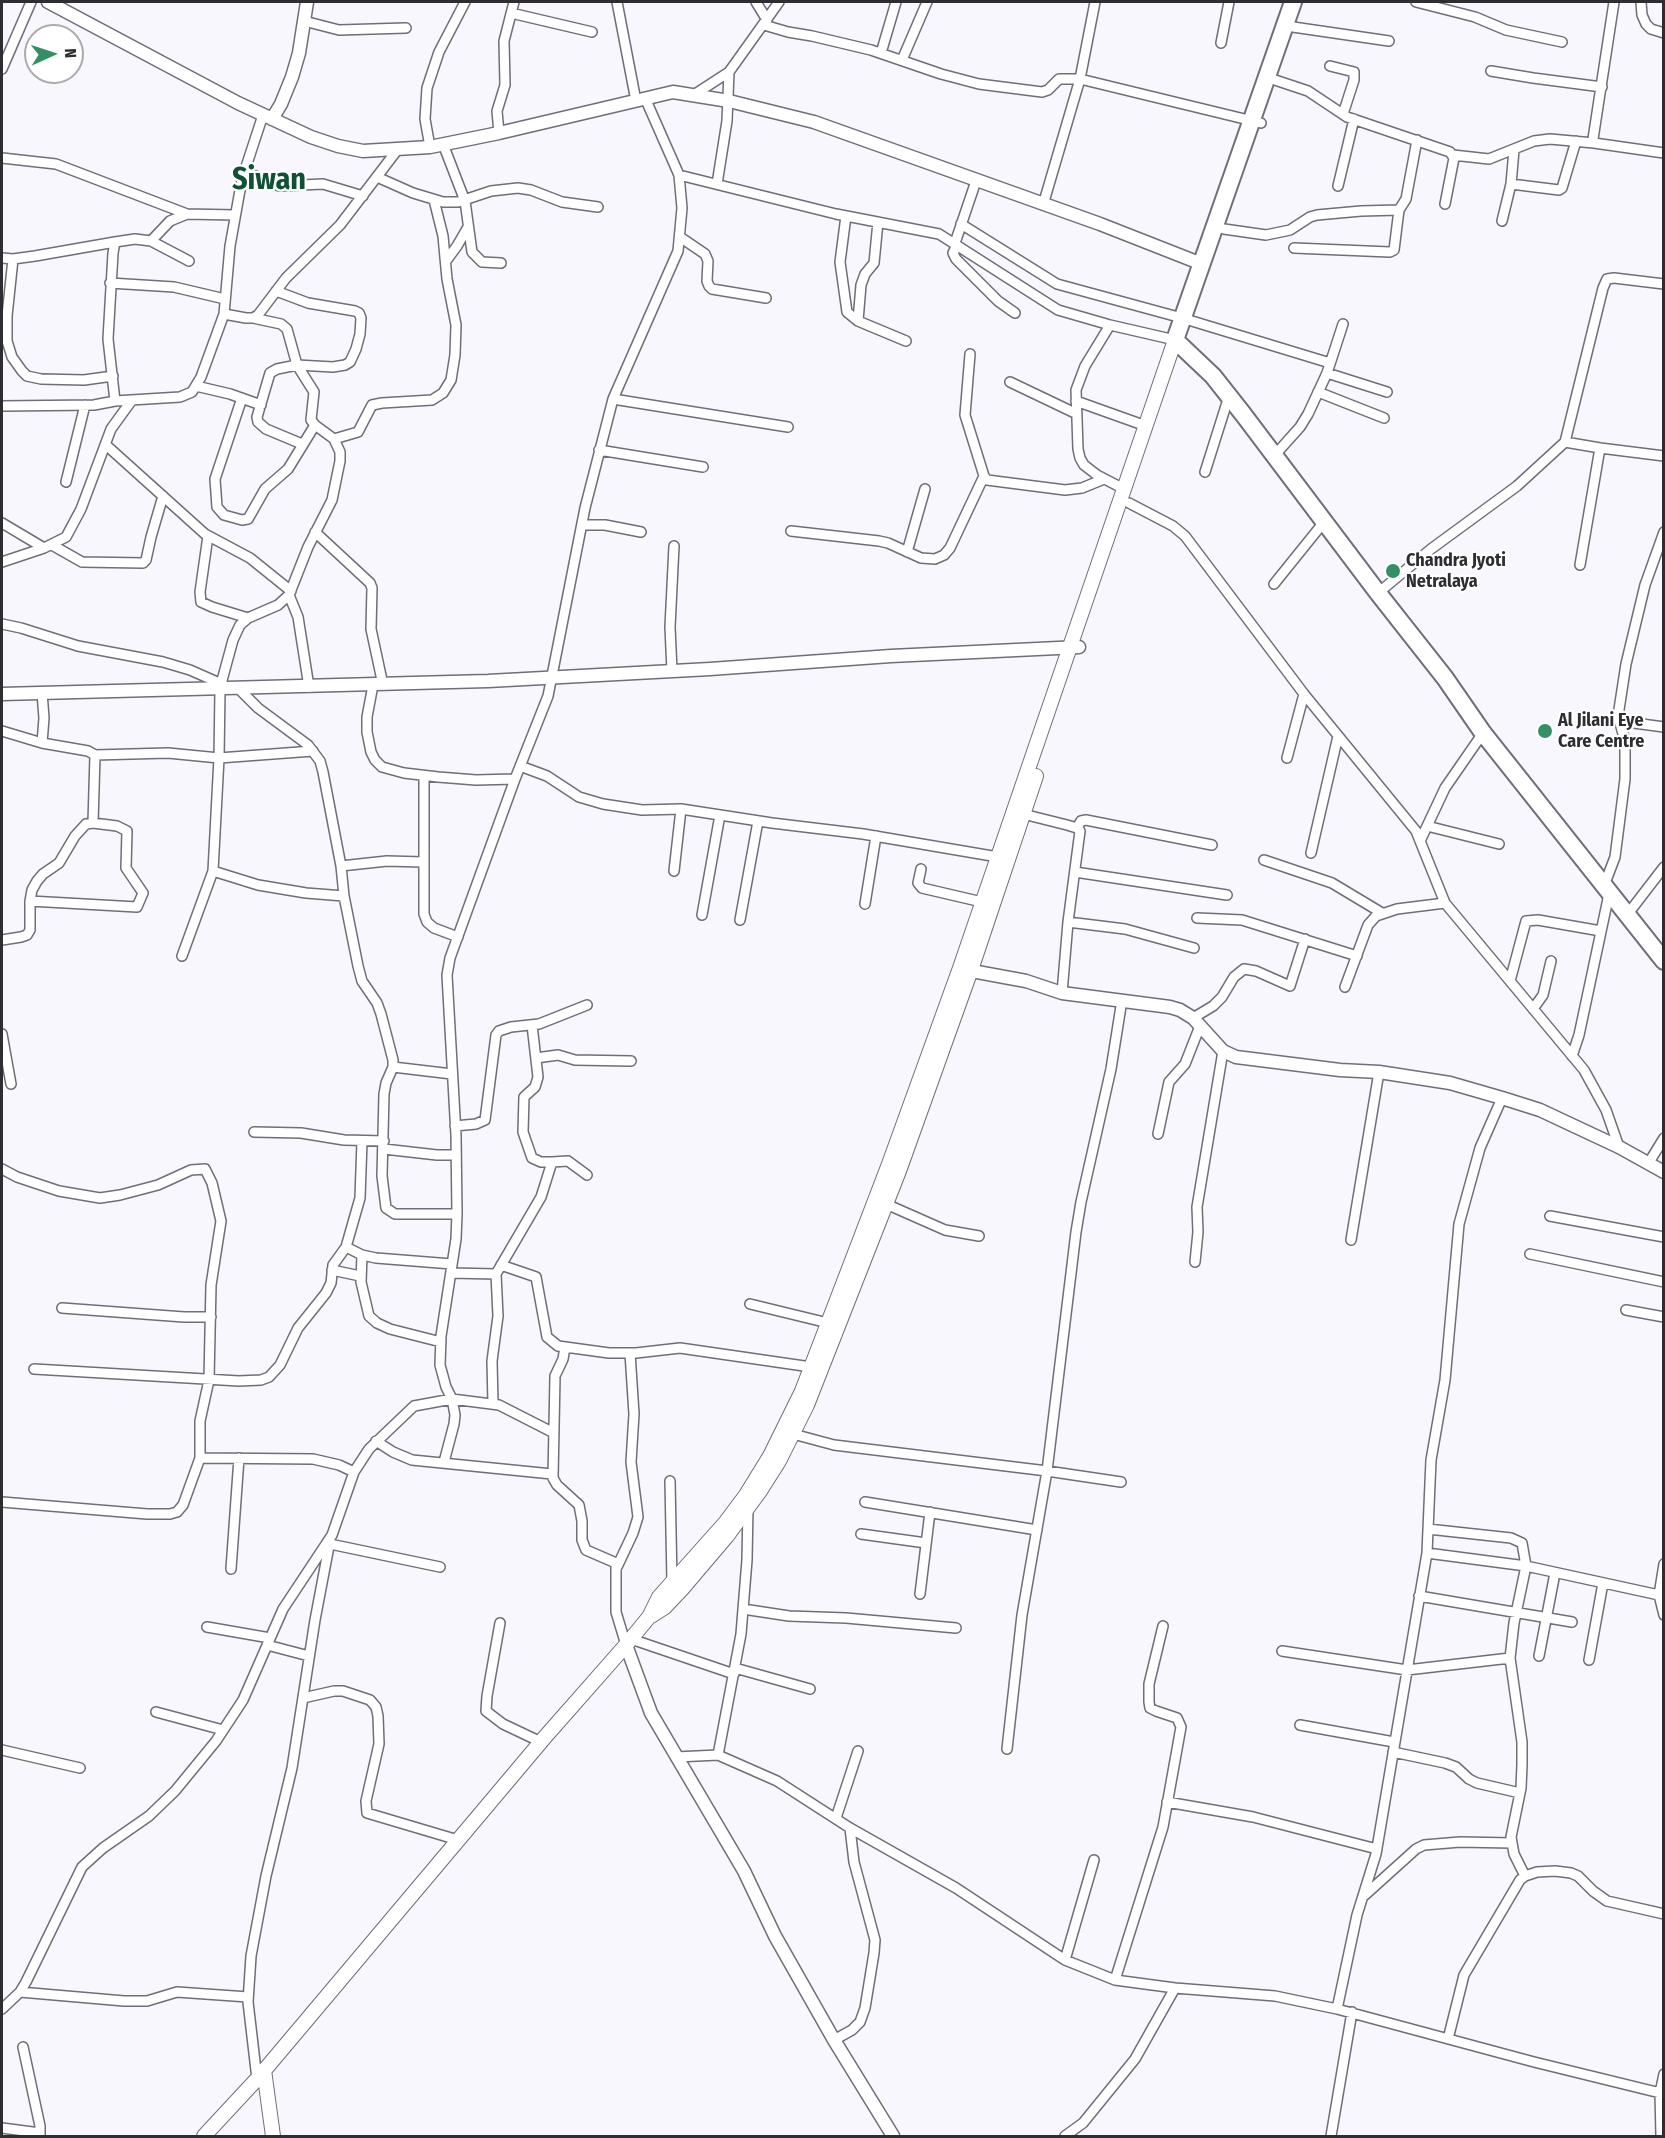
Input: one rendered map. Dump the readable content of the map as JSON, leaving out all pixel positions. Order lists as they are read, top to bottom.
{
  "districts": ["Siwan"],
  "places": ["Chandra Jyoti Netralaya", "Al Jilani Eye Care Centre"],
  "north": "right"
}
